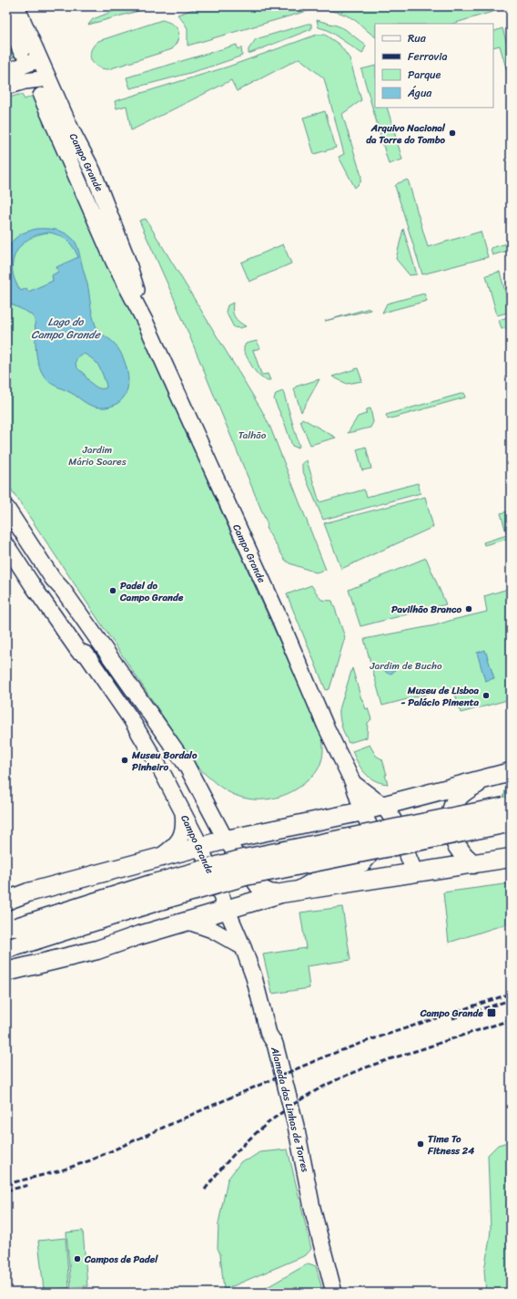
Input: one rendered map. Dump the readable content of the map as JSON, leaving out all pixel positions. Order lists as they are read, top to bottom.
{
  "streets": {
    "main road": ["Campo Grande", "Alameda das Linhas de Torres"]
  },
  "crossings": [
    ["Campo Grande", "Alameda das Linhas de Torres"]
  ],
  "water": ["Lago do Campo Grande"],
  "parks": ["Talhão", "Jardim Mário Soares", "Jardim de Bucho"],
  "places": {
    "other": [
      "Arquivo Nacional da Torre do Tombo",
      "Padel do Campo Grande",
      "Pavilhão Branco",
      "Museu de Lisboa - Palácio Pimenta",
      "Museu Bordalo Pinheiro",
      "Time To Fitness 24",
      "Campos de Padel"
    ],
    "transit": ["Campo Grande"]
  },
  "legend": [
    "Rua",
    "Ferrovia",
    "Parque",
    "Água"
  ]
}
